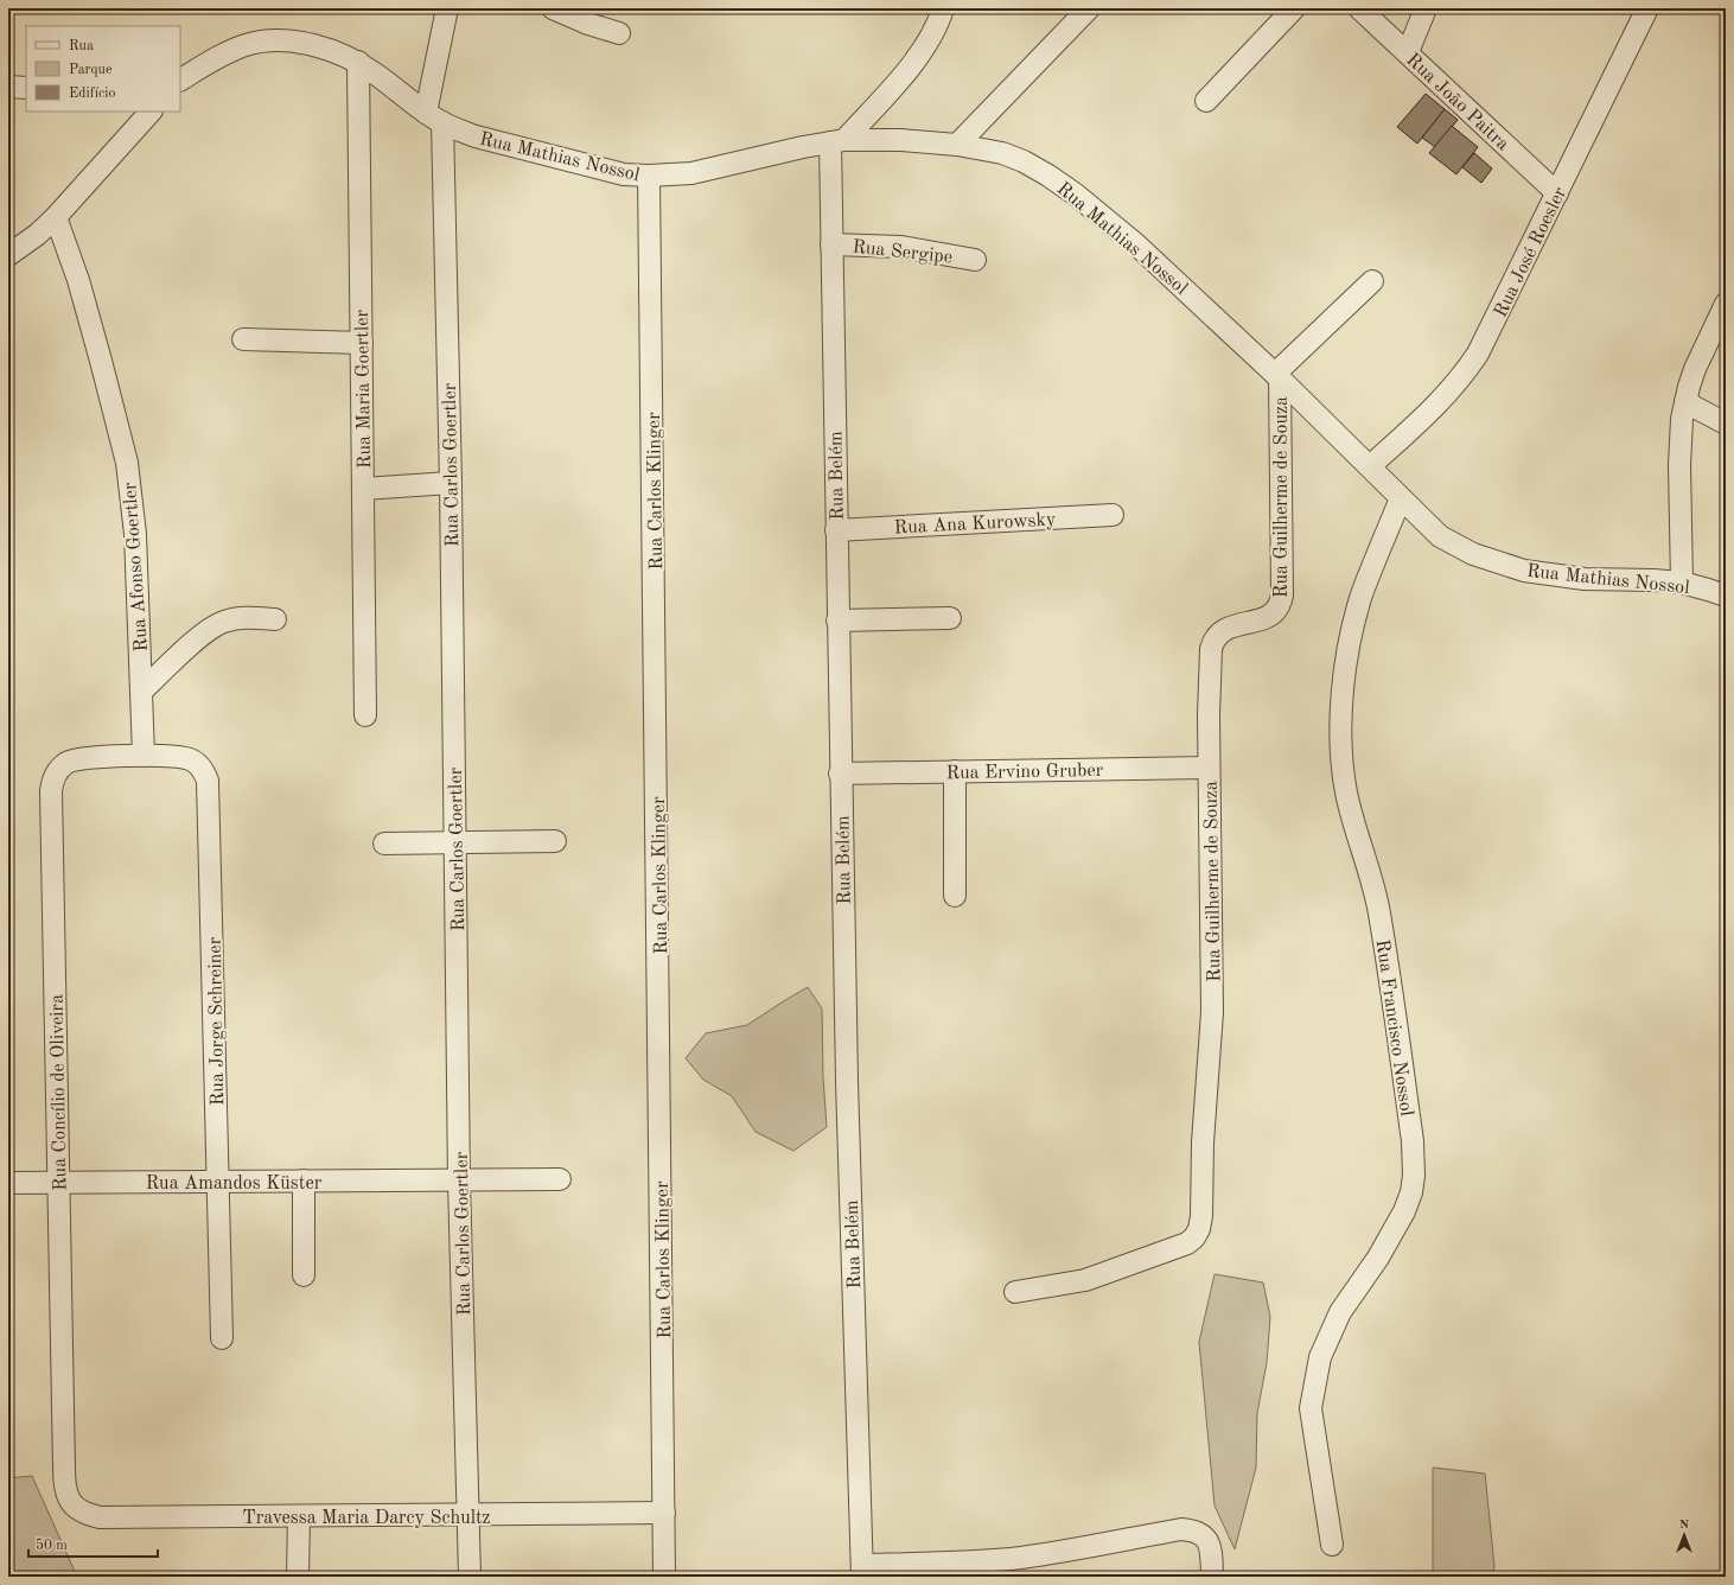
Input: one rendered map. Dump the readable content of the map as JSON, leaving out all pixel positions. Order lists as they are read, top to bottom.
{
  "streets": {
    "street": [
      "Rua João Paitra",
      "Rua Mathias Nossol",
      "Rua Sergipe",
      "Rua José Roesler",
      "Rua Maria Goertler",
      "Rua Carlos Goertler",
      "Rua Belém",
      "Rua Carlos Klinger",
      "Rua Guilherme de Souza",
      "Rua Ana Kurowsky",
      "Rua Afonso Goertler",
      "Rua Ervino Gruber",
      "Rua Jorge Schreiner",
      "Rua Francisco Nossol",
      "Rua Concílio de Oliveira",
      "Rua Amandos Küster",
      "Travessa Maria Darcy Schultz"
    ]
  },
  "crossings": [
    ["Rua João Paitra", "Rua José Roesler"],
    ["Rua Mathias Nossol", "Rua José Roesler"],
    ["Rua Mathias Nossol", "Rua Maria Goertler"],
    ["Rua Mathias Nossol", "Rua Carlos Goertler"],
    ["Rua Mathias Nossol", "Rua Belém"],
    ["Rua Mathias Nossol", "Rua Carlos Klinger"],
    ["Rua Mathias Nossol", "Rua Guilherme de Souza"],
    ["Rua Mathias Nossol", "Rua Francisco Nossol"],
    ["Rua Sergipe", "Rua Belém"],
    ["Rua Carlos Goertler", "Rua Amandos Küster"],
    ["Rua Carlos Goertler", "Travessa Maria Darcy Schultz"],
    ["Rua Belém", "Rua Ana Kurowsky"],
    ["Rua Belém", "Rua Ervino Gruber"],
    ["Rua Carlos Klinger", "Travessa Maria Darcy Schultz"],
    ["Rua Guilherme de Souza", "Rua Ervino Gruber"],
    ["Rua Afonso Goertler", "Rua Jorge Schreiner"],
    ["Rua Afonso Goertler", "Rua Concílio de Oliveira"],
    ["Rua Jorge Schreiner", "Rua Concílio de Oliveira"],
    ["Rua Jorge Schreiner", "Rua Amandos Küster"],
    ["Rua Concílio de Oliveira", "Rua Amandos Küster"],
    ["Rua Concílio de Oliveira", "Travessa Maria Darcy Schultz"]
  ],
  "legend": ["Rua", "Parque", "Edifício"],
  "scale_bar": "50 m",
  "north": "top"
}
